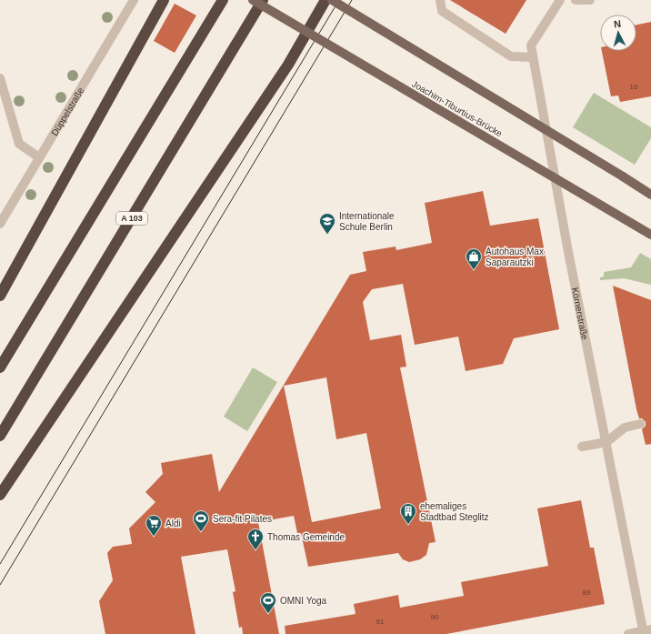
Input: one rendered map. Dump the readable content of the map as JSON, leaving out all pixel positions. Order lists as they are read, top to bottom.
{
  "streets": {
    "highway": ["A 103"],
    "main road": ["Joachim-Tiburtius-Brücke"],
    "street": ["Düppelstraße", "Körnerstraße"]
  },
  "places": {
    "school or university": ["Internationale Schule Berlin"],
    "shop": ["Autohaus Max Saparautzki"],
    "building": ["ehemaliges Stadtbad Steglitz"],
    "sports": ["Sera-fit Pilates", "OMNI Yoga"],
    "supermarket": ["Aldi"],
    "church": ["Thomas Gemeinde"]
  },
  "house_numbers": [
    "16",
    "89",
    "90",
    "91"
  ],
  "north": "top"
}
